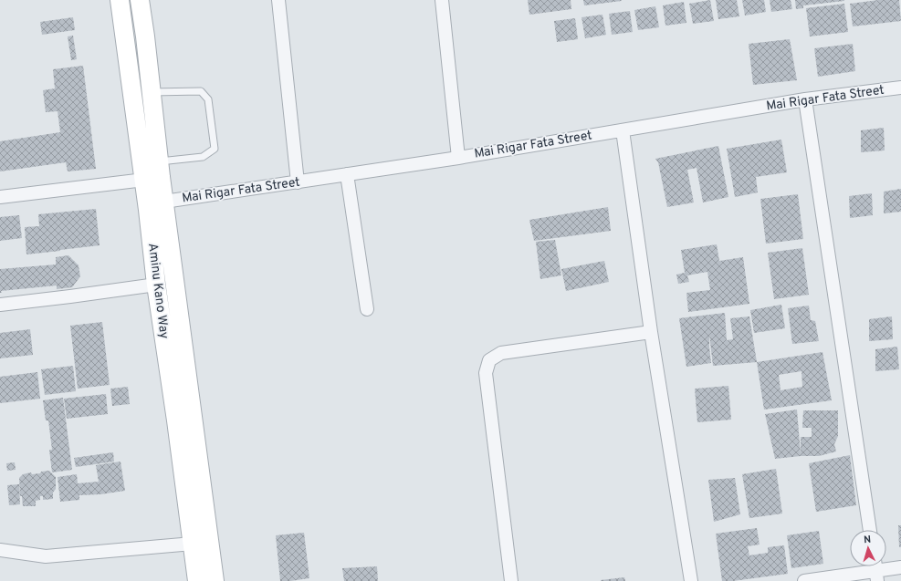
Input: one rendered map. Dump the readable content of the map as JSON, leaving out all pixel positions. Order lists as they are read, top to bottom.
{
  "streets": {
    "main road": ["Aminu Kano Way"],
    "street": ["Mai Rigar Fata Street"]
  },
  "crossings": [
    ["Mai Rigar Fata Street", "Aminu Kano Way"]
  ],
  "north": "top"
}
